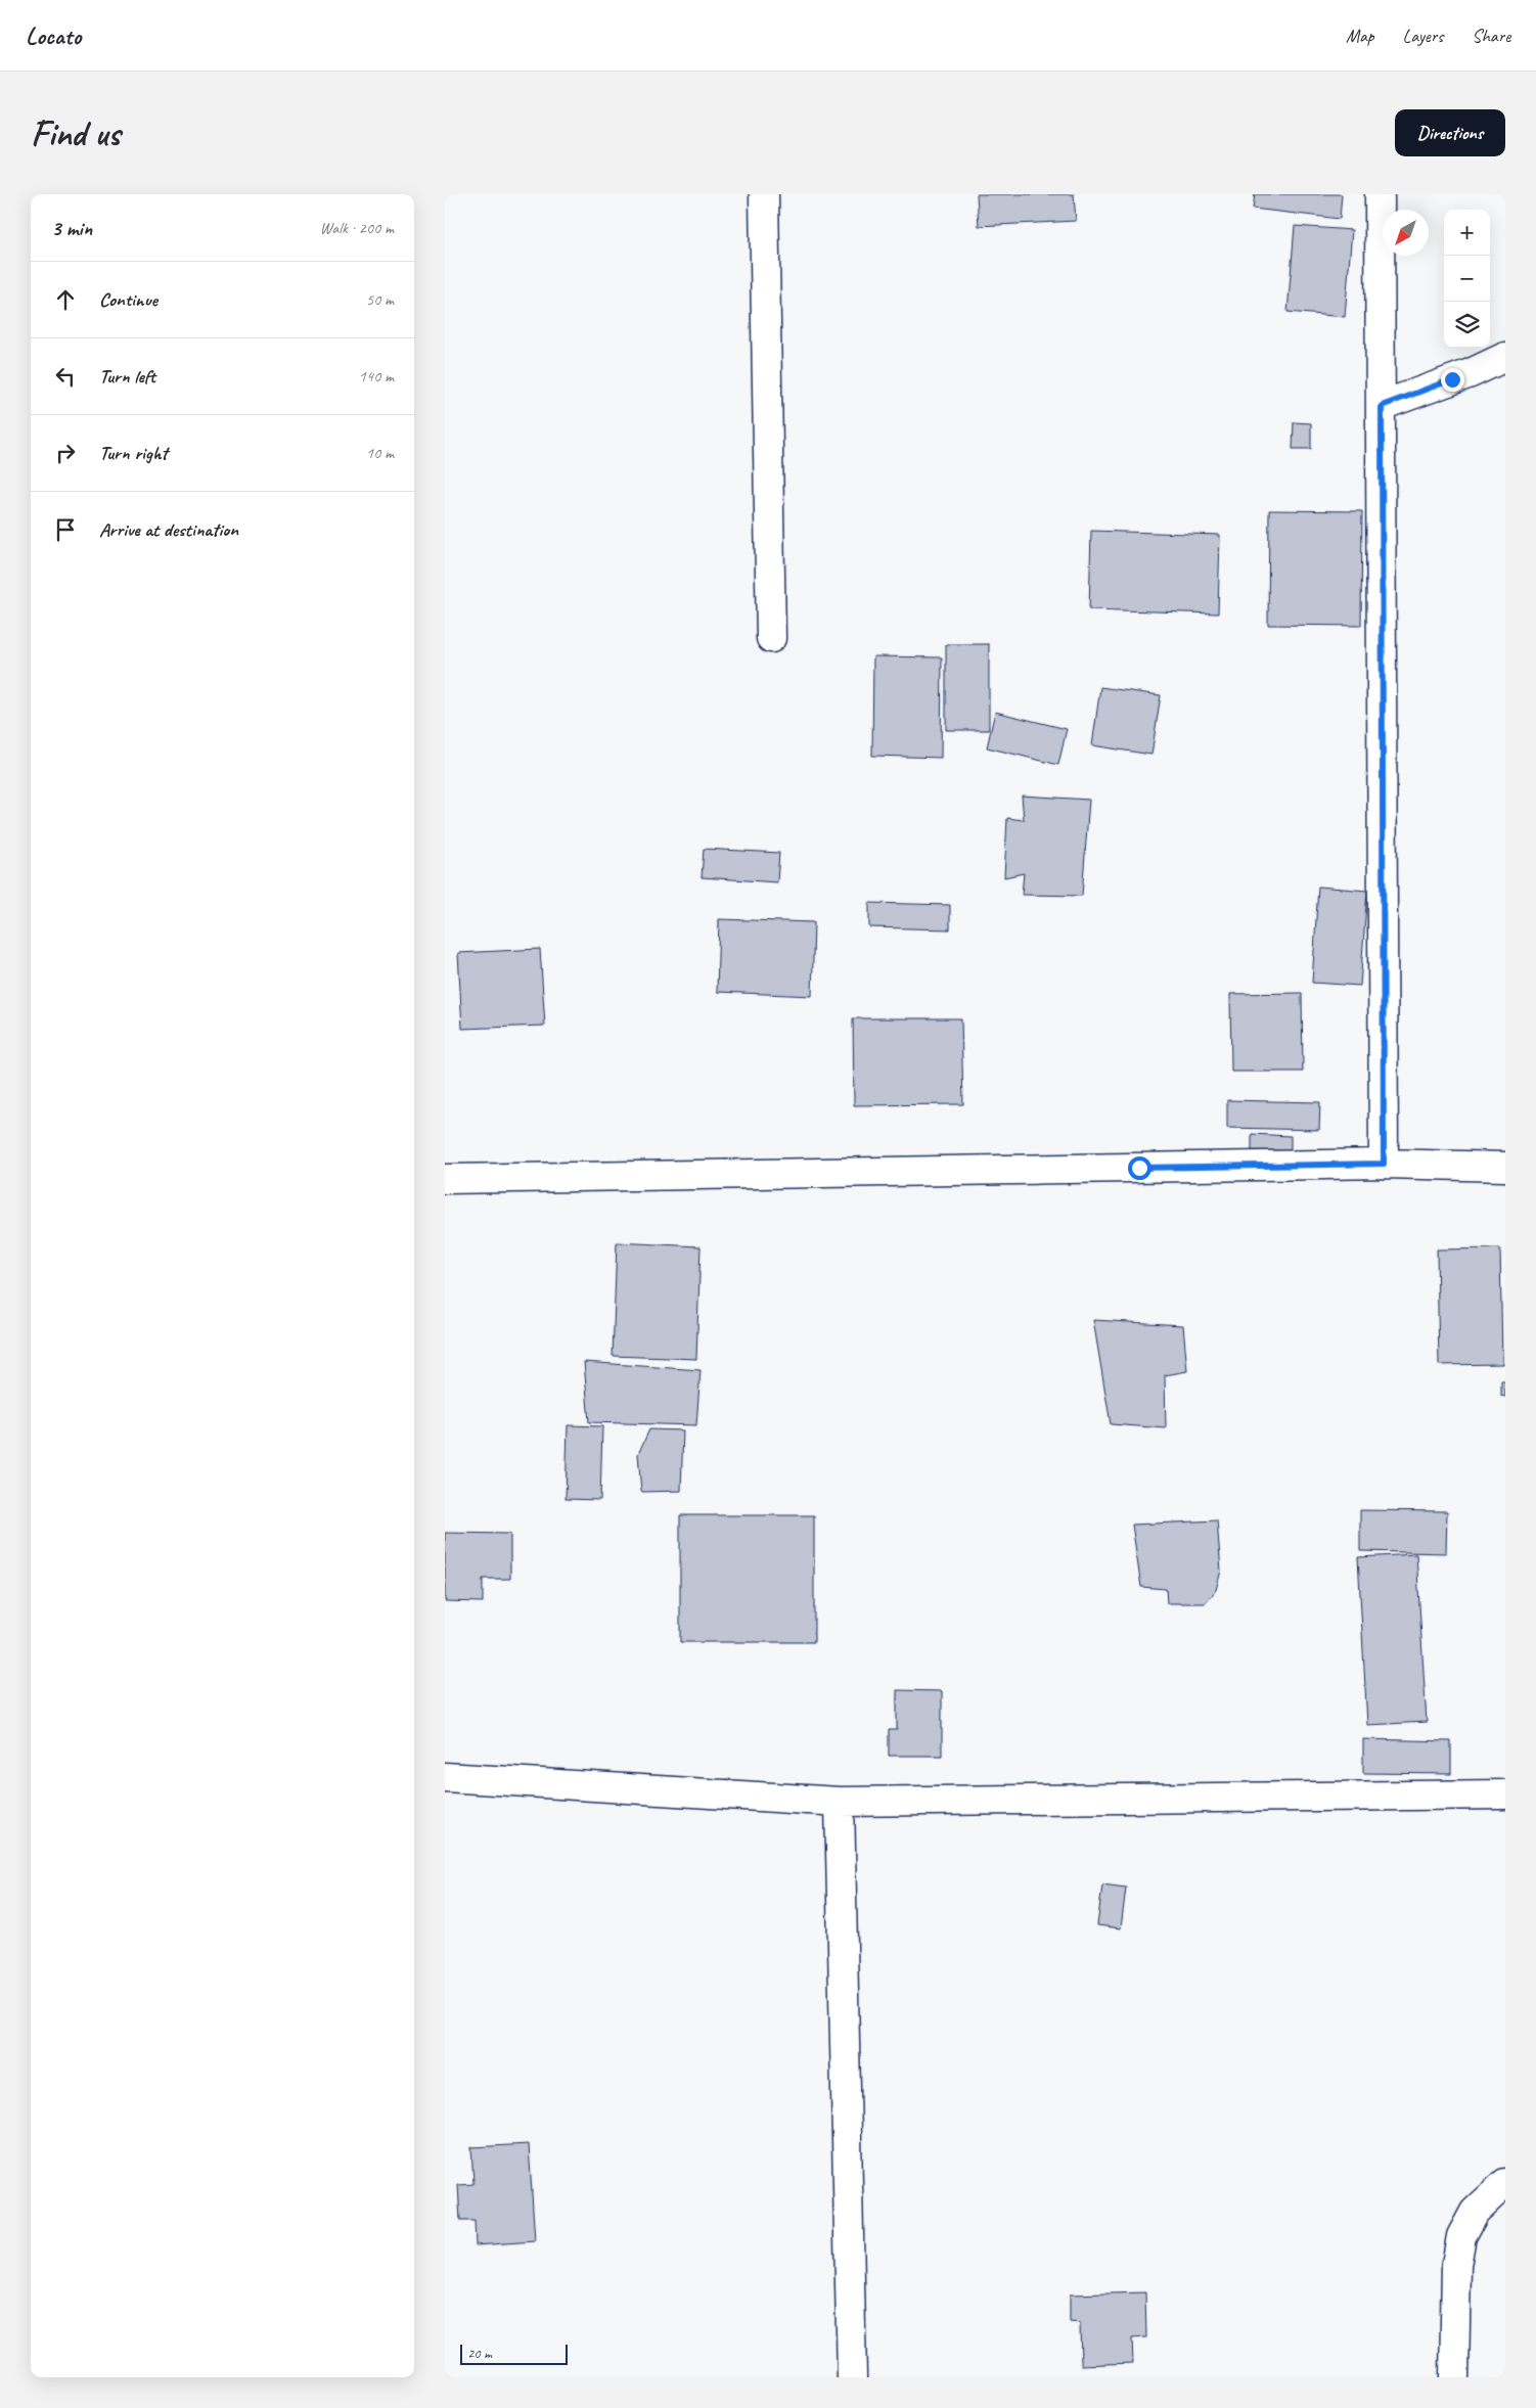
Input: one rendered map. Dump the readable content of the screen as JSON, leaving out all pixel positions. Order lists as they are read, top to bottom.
{
  "scale_bar": "20 m",
  "north": "bottom left",
  "page": {
    "header": "Locato",
    "nav": ["Map", "Layers", "Share"],
    "buttons": "Directions",
    "title": "Find us",
    "heading": ["3 min", "Walk · 200 m"],
    "map_buttons": ["+", "−"],
    "list": [
      ["Continue", "50 m"],
      ["Turn left", "140 m"],
      ["Turn right", "10 m"],
      "Arrive at destination"
    ],
    "scale": "20 m"
  }
}
